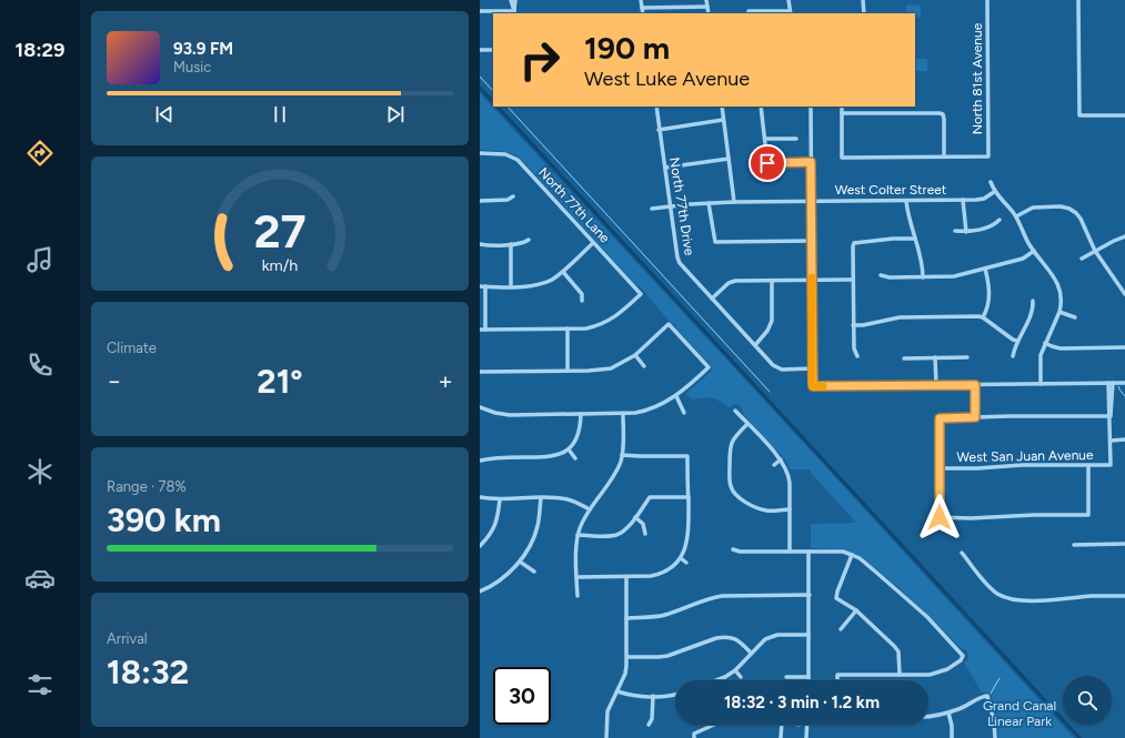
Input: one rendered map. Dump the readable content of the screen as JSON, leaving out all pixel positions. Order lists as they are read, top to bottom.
{
  "streets": {
    "street": [
      "North 81st Avenue",
      "West Colter Street",
      "North 77th Lane",
      "North 77th Drive",
      "West San Juan Avenue"
    ]
  },
  "crossings": [
    ["West Colter Street", "North 77th Drive"]
  ],
  "parks": ["Grand Canal Linear Park"],
  "page": {
    "tabs": "18:29",
    "turn": ["190 m", "West Luke Avenue"],
    "song": ["93.9 FM", "Music"],
    "tile": [
      "Climate",
      ["Range · 78%", "390 km"],
      ["Arrival", "18:32"]
    ],
    "heat": ["−", "21°", "+"],
    "limit": "30",
    "trip": "18:32 · 3 min · 1.2 km",
    "gauge": ["27", "km/h"]
  }
}
